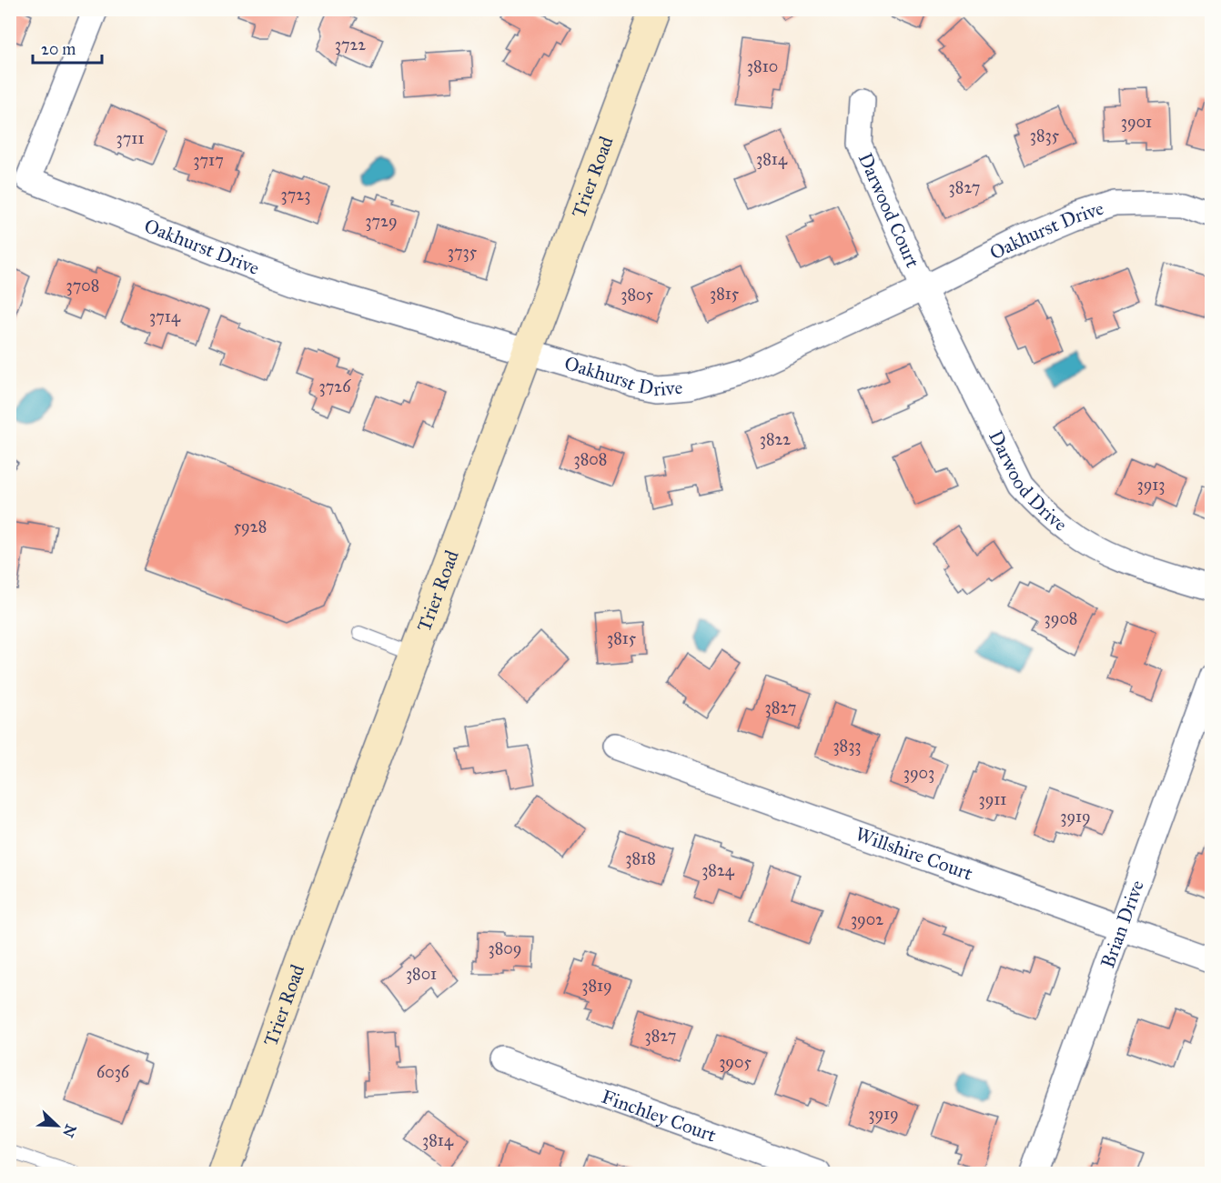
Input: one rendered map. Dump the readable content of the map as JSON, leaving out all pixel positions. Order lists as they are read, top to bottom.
{
  "streets": {
    "street": [
      "Trier Road",
      "Darwood Court",
      "Oakhurst Drive",
      "Darwood Drive",
      "Willshire Court",
      "Brian Drive",
      "Finchley Court"
    ]
  },
  "crossings": [
    ["Trier Road", "Oakhurst Drive"],
    ["Darwood Court", "Oakhurst Drive"],
    ["Darwood Court", "Darwood Drive"],
    ["Oakhurst Drive", "Darwood Drive"],
    ["Willshire Court", "Brian Drive"]
  ],
  "house_numbers": [
    "3722",
    "3810",
    "3901",
    "3835",
    "3711",
    "3814",
    "3717",
    "3827",
    "3723",
    "3729",
    "3735",
    "3708",
    "3815",
    "3805",
    "3714",
    "3726",
    "3822",
    "3808",
    "3913",
    "5928",
    "3908",
    "3815",
    "3827",
    "3833",
    "3903",
    "3911",
    "3919",
    "3818",
    "3824",
    "3902",
    "3809",
    "3801",
    "3819",
    "3827",
    "3905",
    "6036",
    "3919",
    "3814"
  ],
  "scale_bar": "20 m",
  "north": "bottom right"
}
